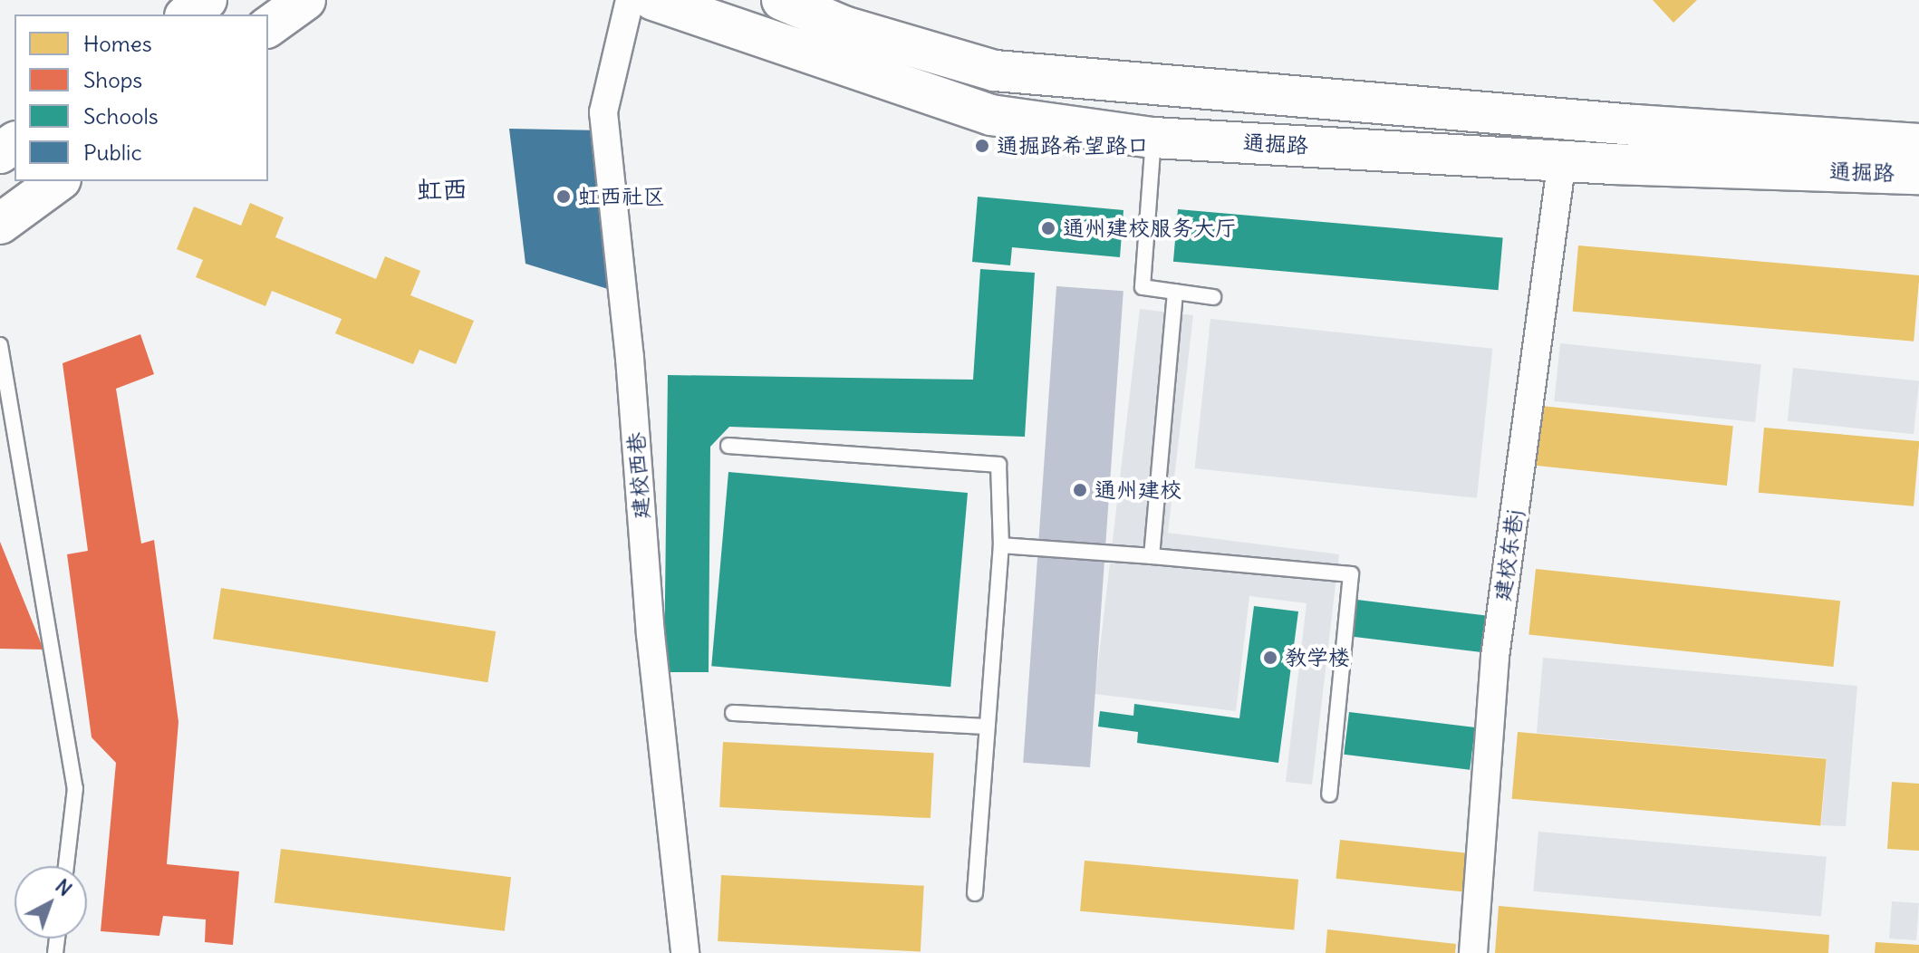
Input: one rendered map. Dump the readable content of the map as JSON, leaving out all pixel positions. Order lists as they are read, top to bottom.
{
  "streets": {
    "main road": ["通掘路"],
    "street": ["建校西巷", "建校东巷j"]
  },
  "crossings": [
    ["通掘路", "建校东巷j"]
  ],
  "districts": ["虹西"],
  "places": [
    "通掘路希望路口",
    "虹西社区",
    "通州建校服务大厅",
    "通州建校",
    "教学楼"
  ],
  "legend": [
    "Homes",
    "Shops",
    "Schools",
    "Public"
  ],
  "north": "top right"
}
